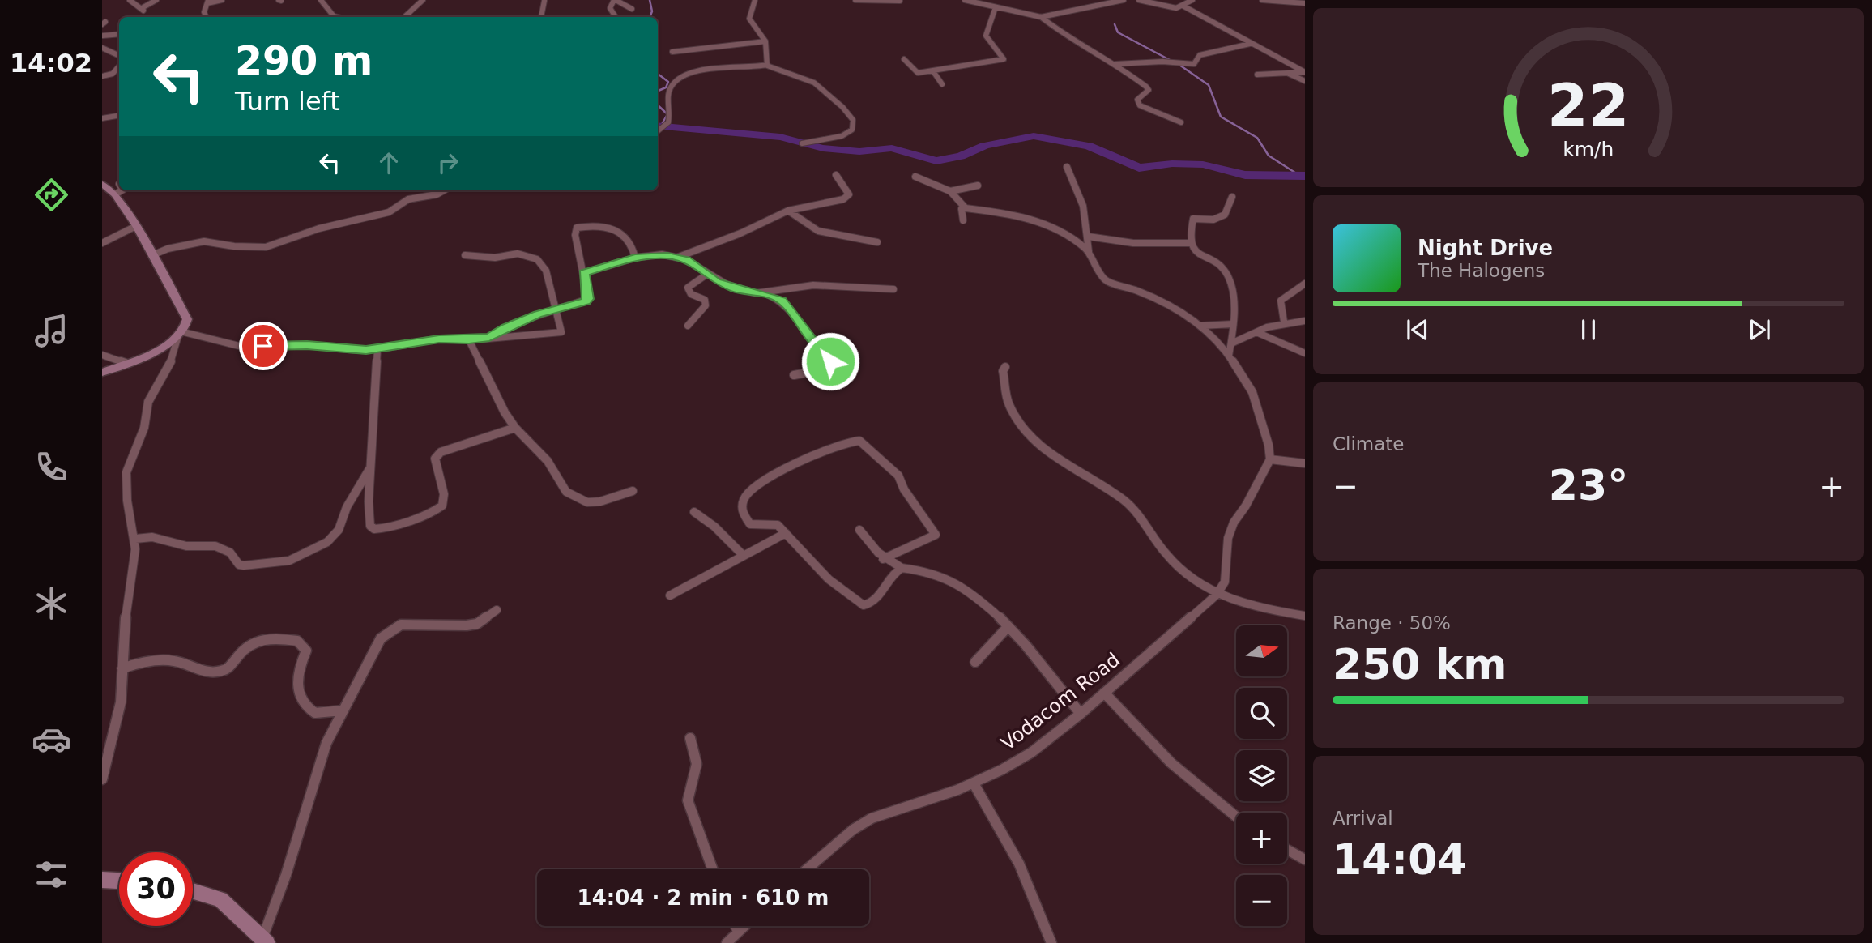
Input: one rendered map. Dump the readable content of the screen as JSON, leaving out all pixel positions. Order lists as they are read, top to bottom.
{
  "streets": {
    "street": ["Vodacom Road"]
  },
  "north": "right",
  "page": {
    "tabs": "14:02",
    "turn": ["290 m", "Turn left"],
    "song": ["Night Drive", "The Halogens"],
    "tile": [
      "Climate",
      ["Range · 50%", "250 km"],
      ["Arrival", "14:04"]
    ],
    "heat": ["−", "23°", "+"],
    "map_buttons": ["+", "−"],
    "limit": "30",
    "trip": "14:04 · 2 min · 610 m",
    "gauge": ["22", "km/h"]
  }
}
